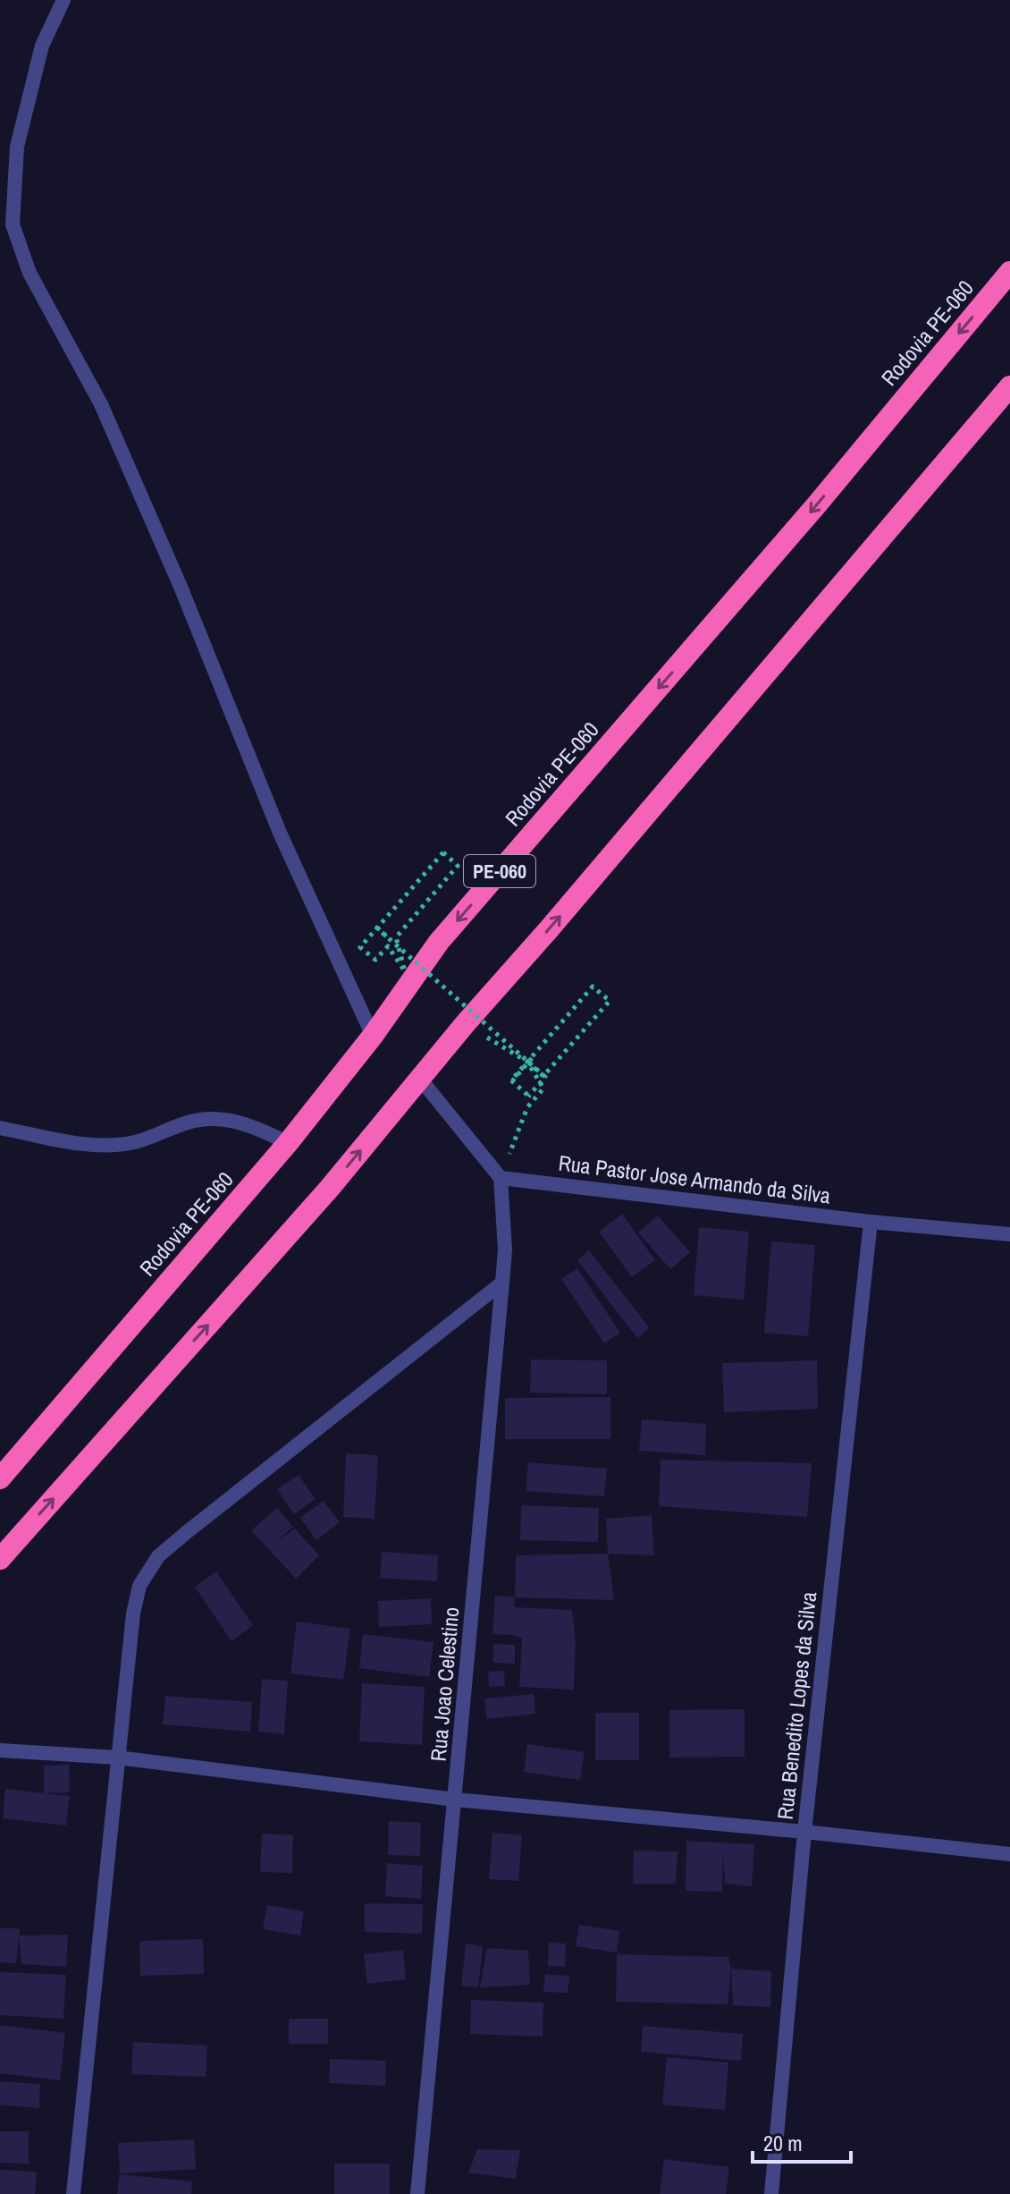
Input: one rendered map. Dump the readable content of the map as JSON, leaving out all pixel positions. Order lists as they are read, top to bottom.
{
  "streets": {
    "highway": ["Rodovia PE-060", "PE-060"],
    "street": ["Rua Pastor Jose Armando da Silva", "Rua Joao Celestino", "Rua Benedito Lopes da Silva"]
  },
  "crossings": [
    ["Rua Pastor Jose Armando da Silva", "Rua Joao Celestino"],
    ["Rua Pastor Jose Armando da Silva", "Rua Benedito Lopes da Silva"]
  ],
  "scale_bar": "20 m"
}
